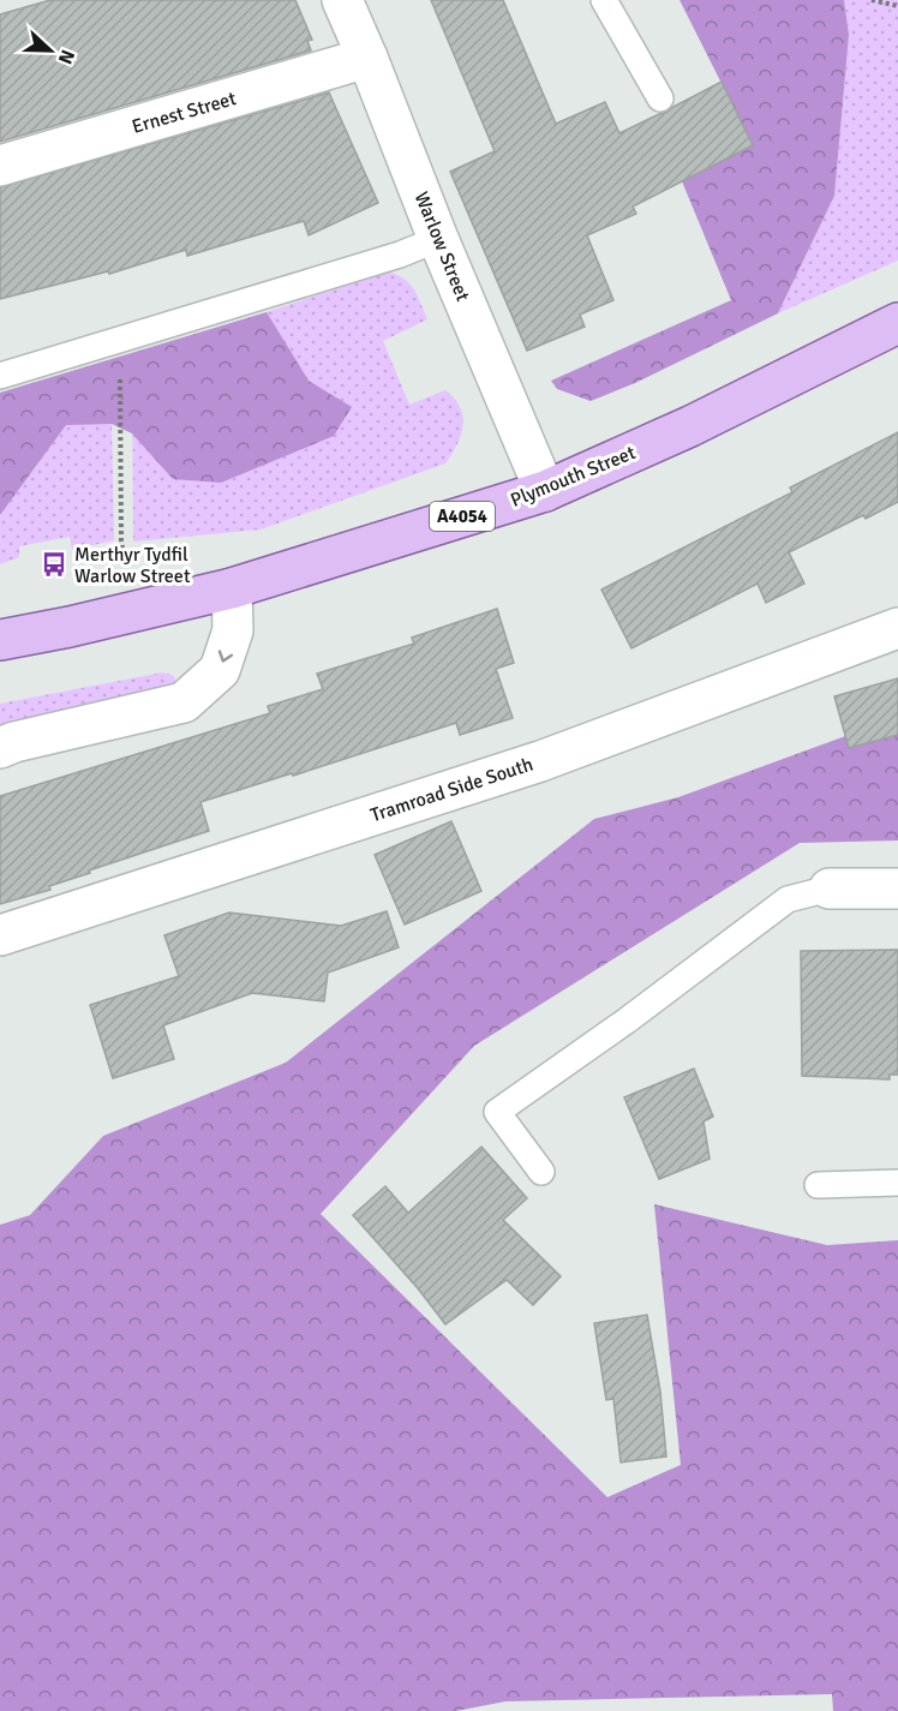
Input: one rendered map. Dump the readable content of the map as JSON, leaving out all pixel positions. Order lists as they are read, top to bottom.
{
  "streets": {
    "main road": ["Plymouth Street", "A4054"],
    "street": ["Ernest Street", "Warlow Street", "Tramroad Side South"]
  },
  "crossings": [
    ["Ernest Street", "Warlow Street"],
    ["Warlow Street", "Plymouth Street"]
  ],
  "places": {
    "bus stop": ["Merthyr Tydfil Warlow Street"]
  },
  "north": "right"
}
